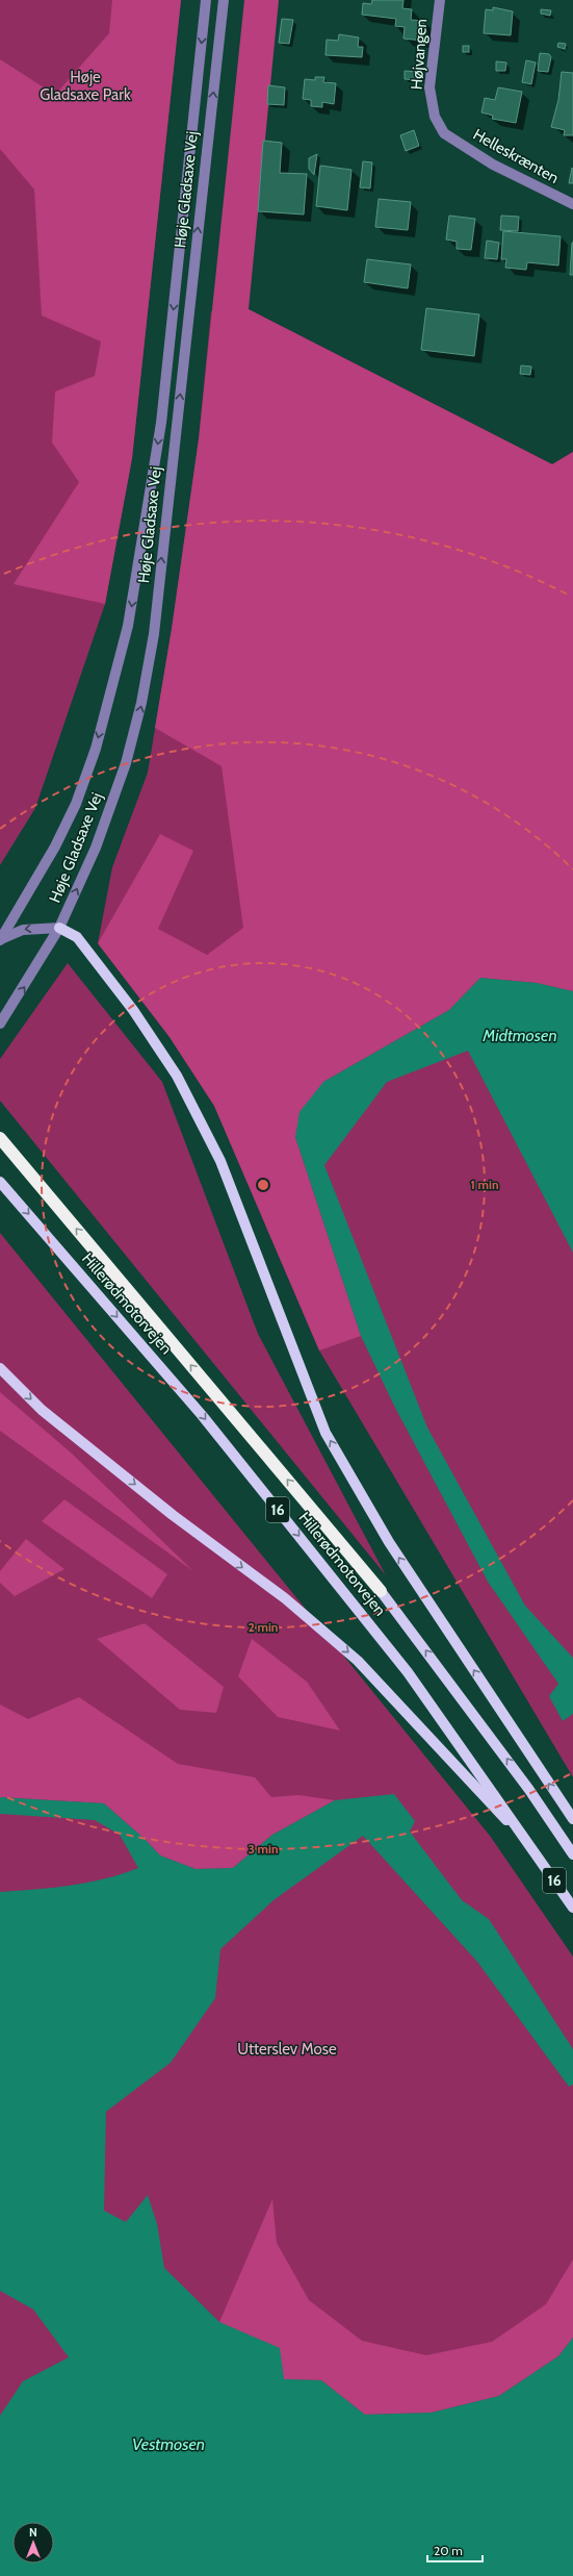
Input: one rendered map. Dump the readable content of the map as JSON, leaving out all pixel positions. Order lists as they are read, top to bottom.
{
  "streets": {
    "highway": ["Hillerødmotorvejen", "16"],
    "street": ["Højvangen", "Helleskrænten", "Høje Gladsaxe Vej"]
  },
  "crossings": [
    ["Højvangen", "Helleskrænten"]
  ],
  "water": ["Midtmosen", "Vestmosen"],
  "parks": ["Høje Gladsaxe Park", "Utterslev Mose"],
  "scale_bar": "20 m",
  "north": "top",
  "rings": ["1 min", "2 min", "3 min"]
}
